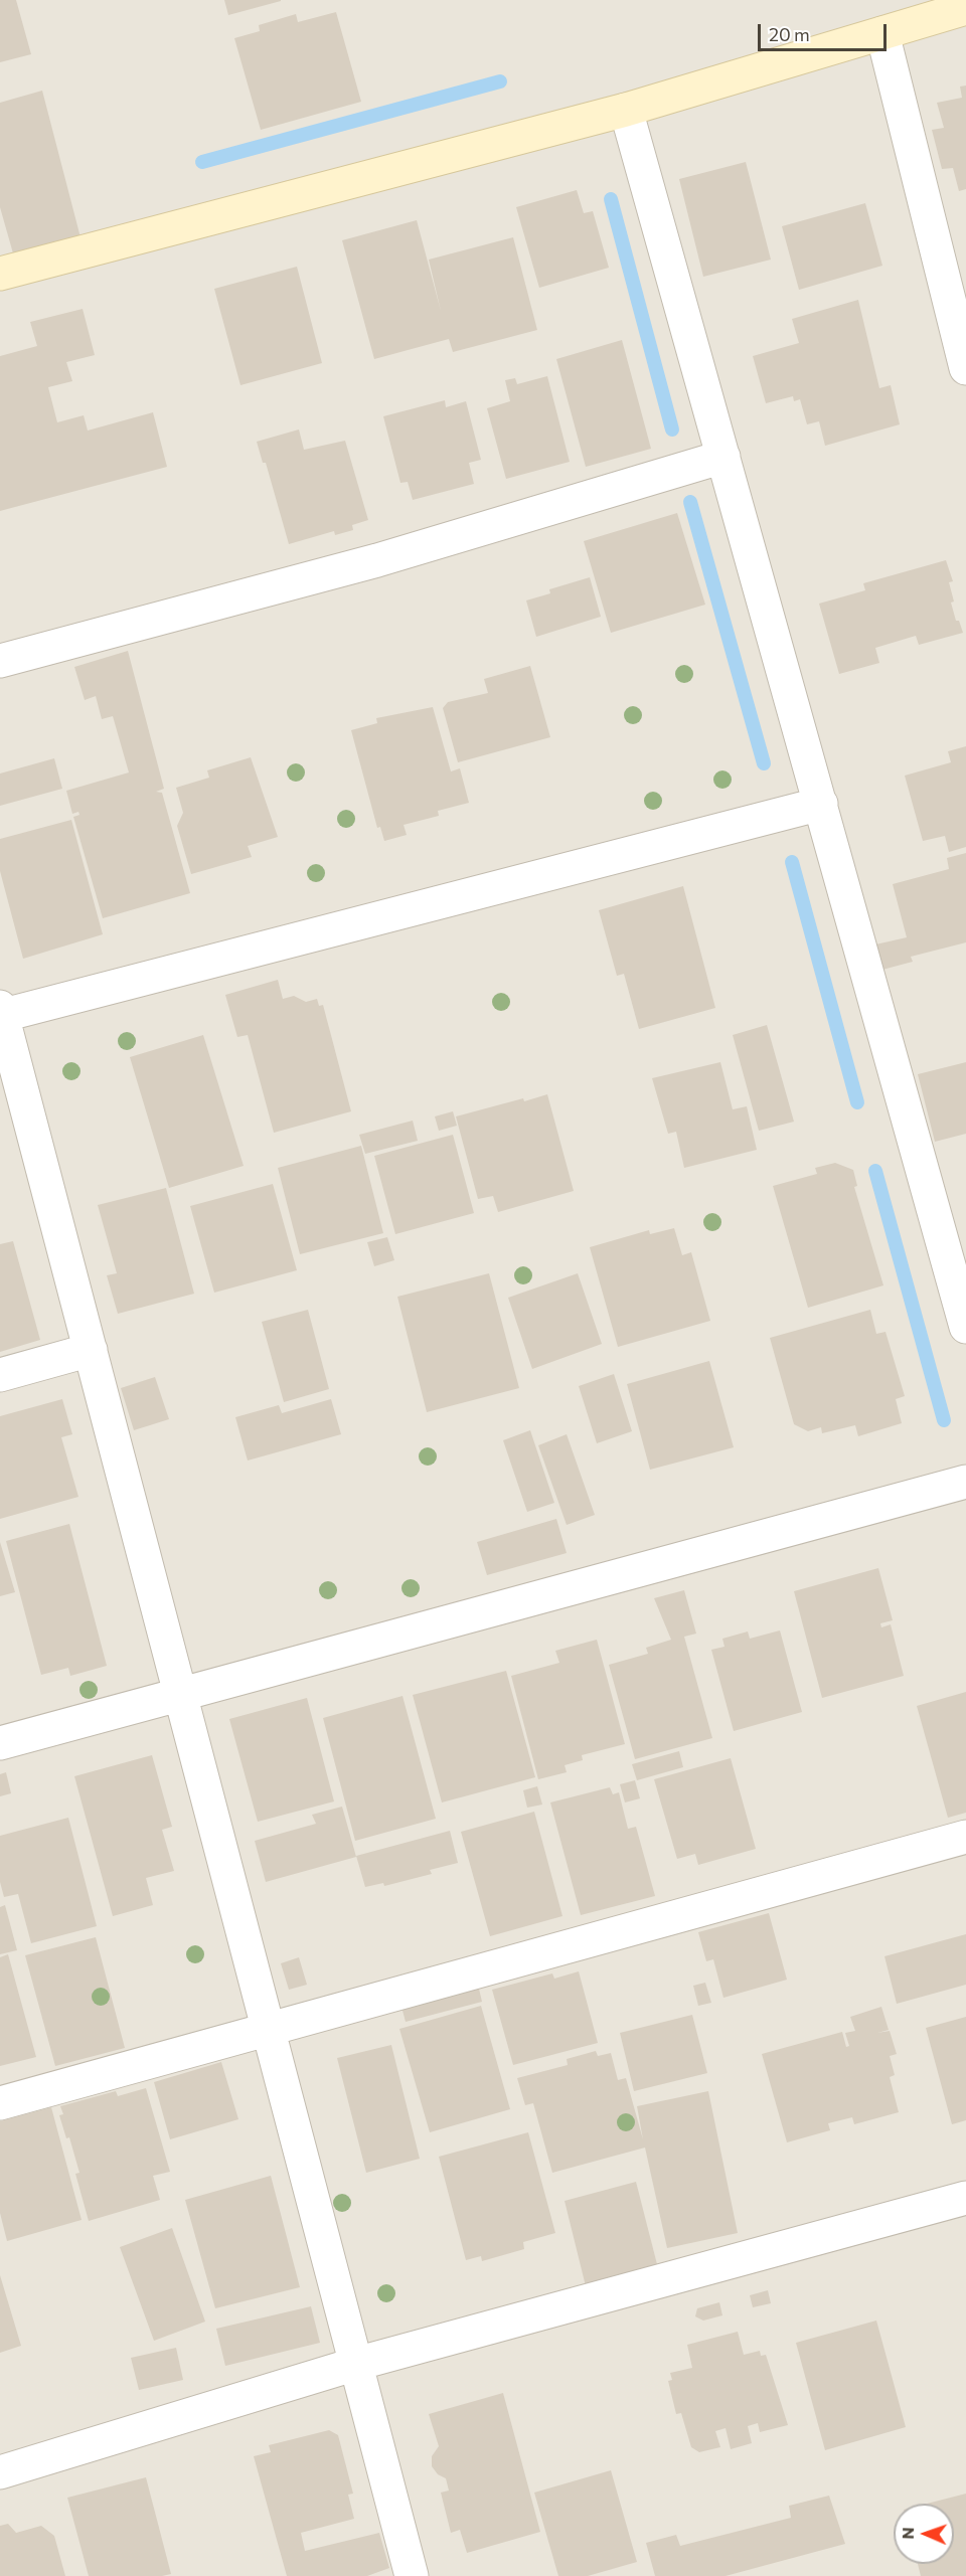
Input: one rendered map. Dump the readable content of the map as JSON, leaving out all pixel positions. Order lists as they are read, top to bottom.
{
  "scale_bar": "20 m",
  "north": "left"
}
